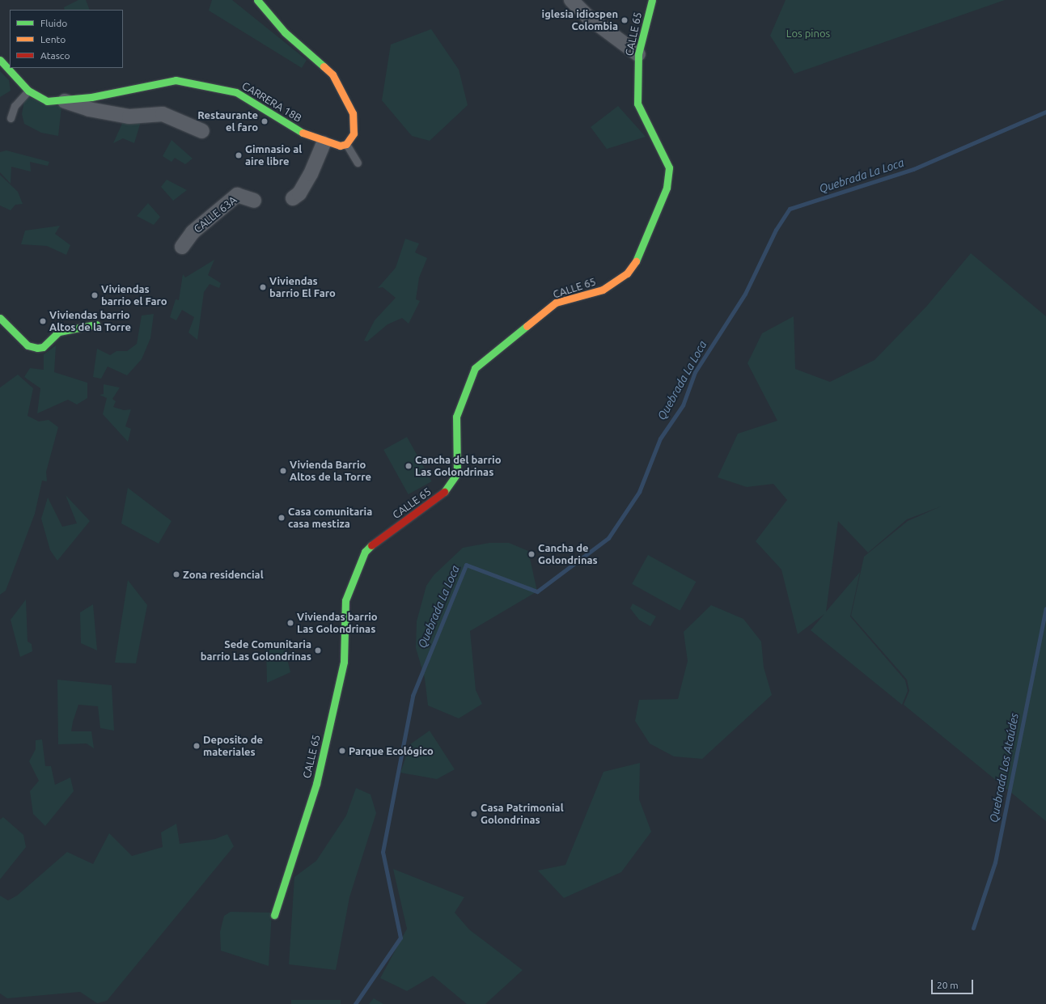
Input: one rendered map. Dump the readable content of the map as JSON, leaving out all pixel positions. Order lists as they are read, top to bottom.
{
  "streets": {
    "street": ["CALLE 65", "CARRERA 18B", "CALLE 63A"]
  },
  "water": ["Quebrada La Loca", "Quebrada Los Ataúdes"],
  "parks": ["Los pinos"],
  "places": [
    "iglesia idiospen Colombia",
    "Restaurante el faro",
    "Gimnasio al aire libre",
    "Viviendas barrio El Faro",
    "Viviendas barrio el Faro",
    "Viviendas barrio Altos de la Torre",
    "Cancha del barrio Las Golondrinas",
    "Vivienda Barrio Altos de la Torre",
    "Casa comunitaria casa mestiza",
    "Cancha de Golondrinas",
    "Zona residencial",
    "Viviendas barrio Las Golondrinas",
    "Sede Comunitaria barrio Las Golondrinas",
    "Deposito de materiales",
    "Parque Ecológico",
    "Casa Patrimonial Golondrinas"
  ],
  "legend": ["Fluido", "Lento", "Atasco"],
  "scale_bar": "20 m"
}
